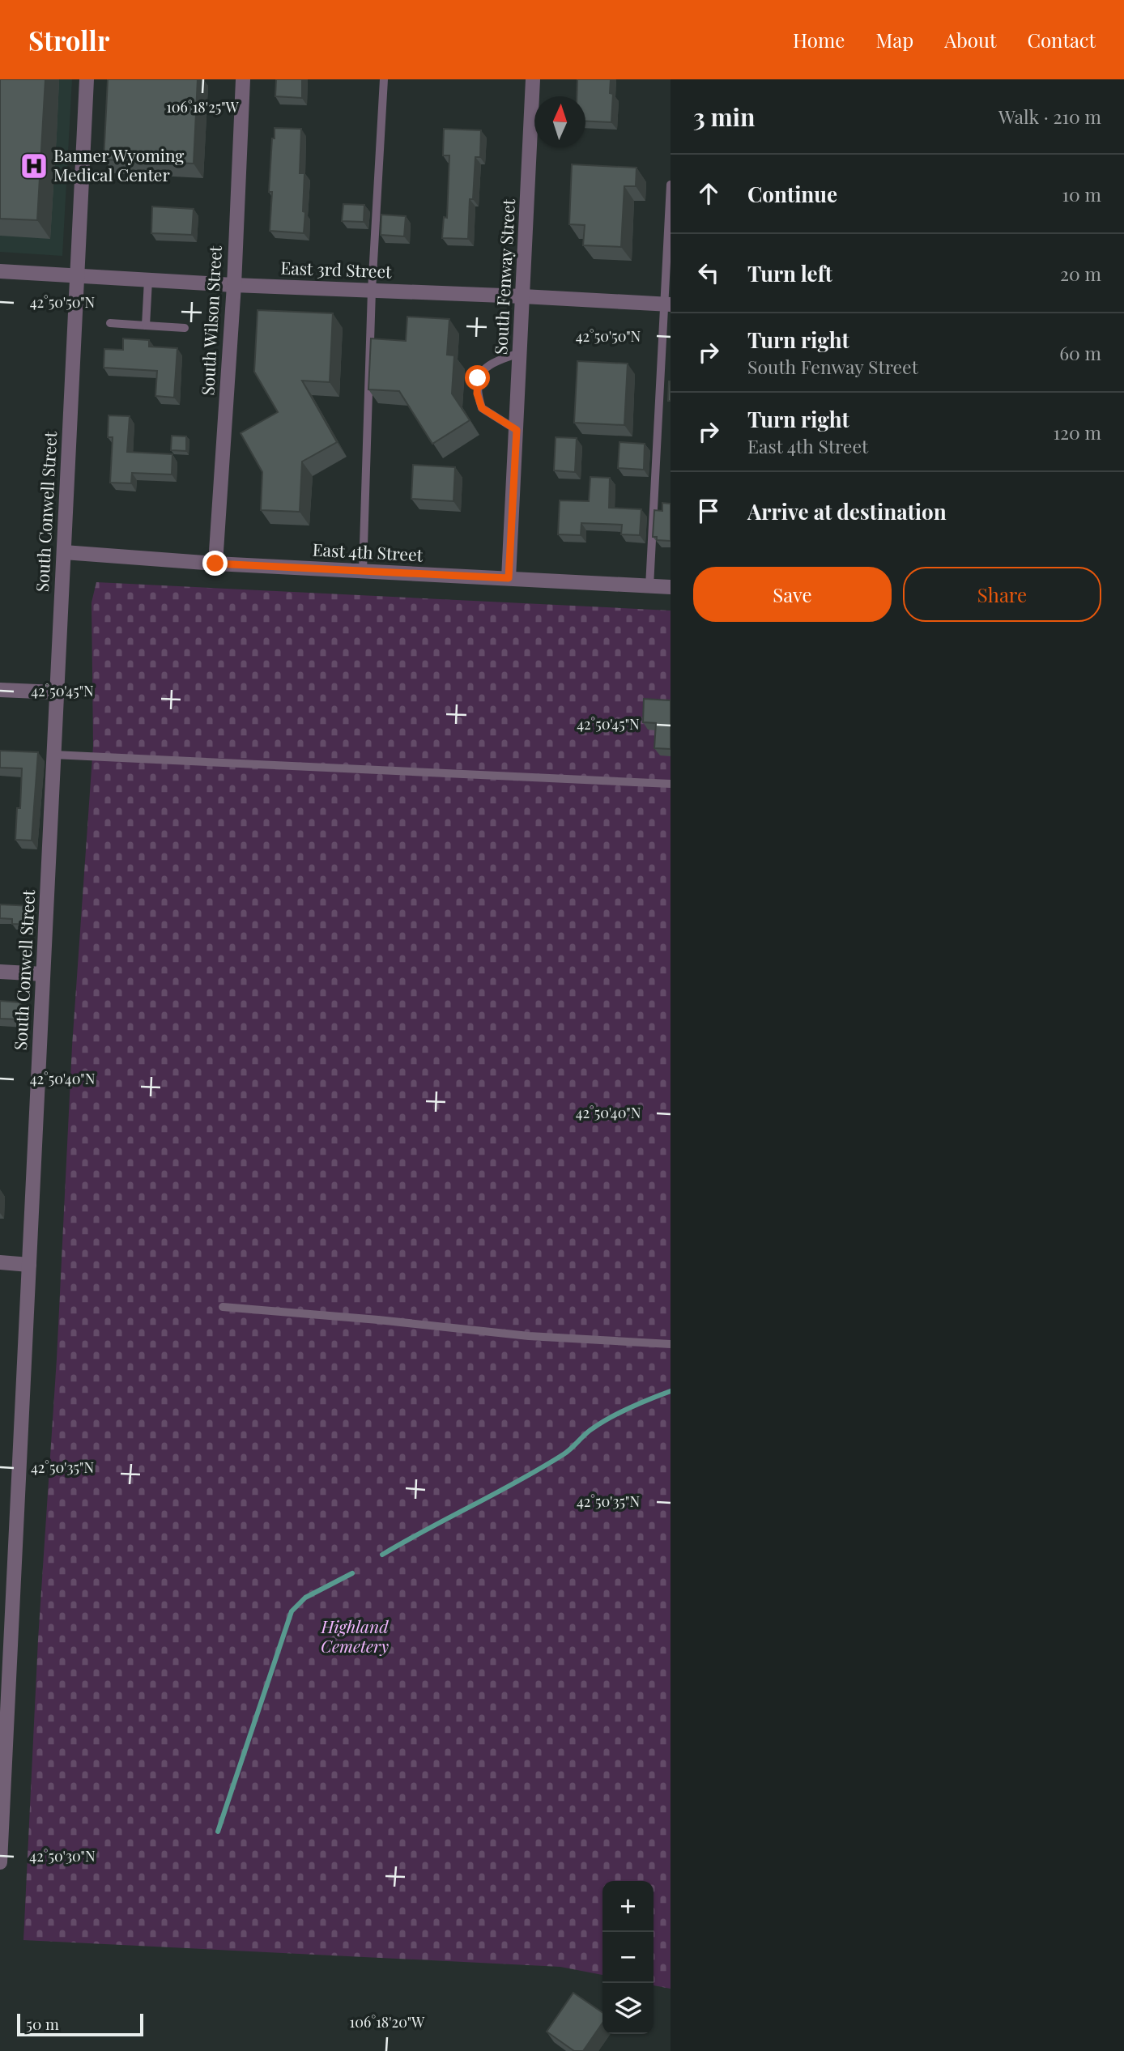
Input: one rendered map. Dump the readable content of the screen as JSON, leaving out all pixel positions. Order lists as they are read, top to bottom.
{
  "streets": {
    "street": [
      "East 3rd Street",
      "South Fenway Street",
      "South Wilson Street",
      "South Conwell Street",
      "East 4th Street"
    ]
  },
  "crossings": [
    ["East 3rd Street", "South Fenway Street"],
    ["East 3rd Street", "South Wilson Street"],
    ["East 3rd Street", "South Conwell Street"],
    ["South Fenway Street", "East 4th Street"],
    ["South Wilson Street", "East 4th Street"],
    ["South Conwell Street", "East 4th Street"]
  ],
  "parks": ["Highland Cemetery"],
  "places": {
    "hospital": ["Banner Wyoming Medical Center"]
  },
  "scale_bar": "50 m",
  "north": "top",
  "page": {
    "header": "Strollr",
    "nav": [
      "Home",
      "Map",
      "About",
      "Contact"
    ],
    "heading": ["3 min", "Walk · 210 m"],
    "list": [
      ["Continue", "10 m"],
      ["Turn left", "20 m"],
      ["Turn right", "South Fenway Street", "60 m"],
      ["Turn right", "East 4th Street", "120 m"],
      "Arrive at destination"
    ],
    "buttons": ["Save", "Share"],
    "map_buttons": ["+", "−"],
    "scale": "50 m"
  },
  "coordinates": [
    "106°18'25\"W",
    "42°50'50\"N",
    "42°50'45\"N",
    "42°50'40\"N",
    "42°50'35\"N",
    "42°50'30\"N",
    "106°18'20\"W"
  ]
}
